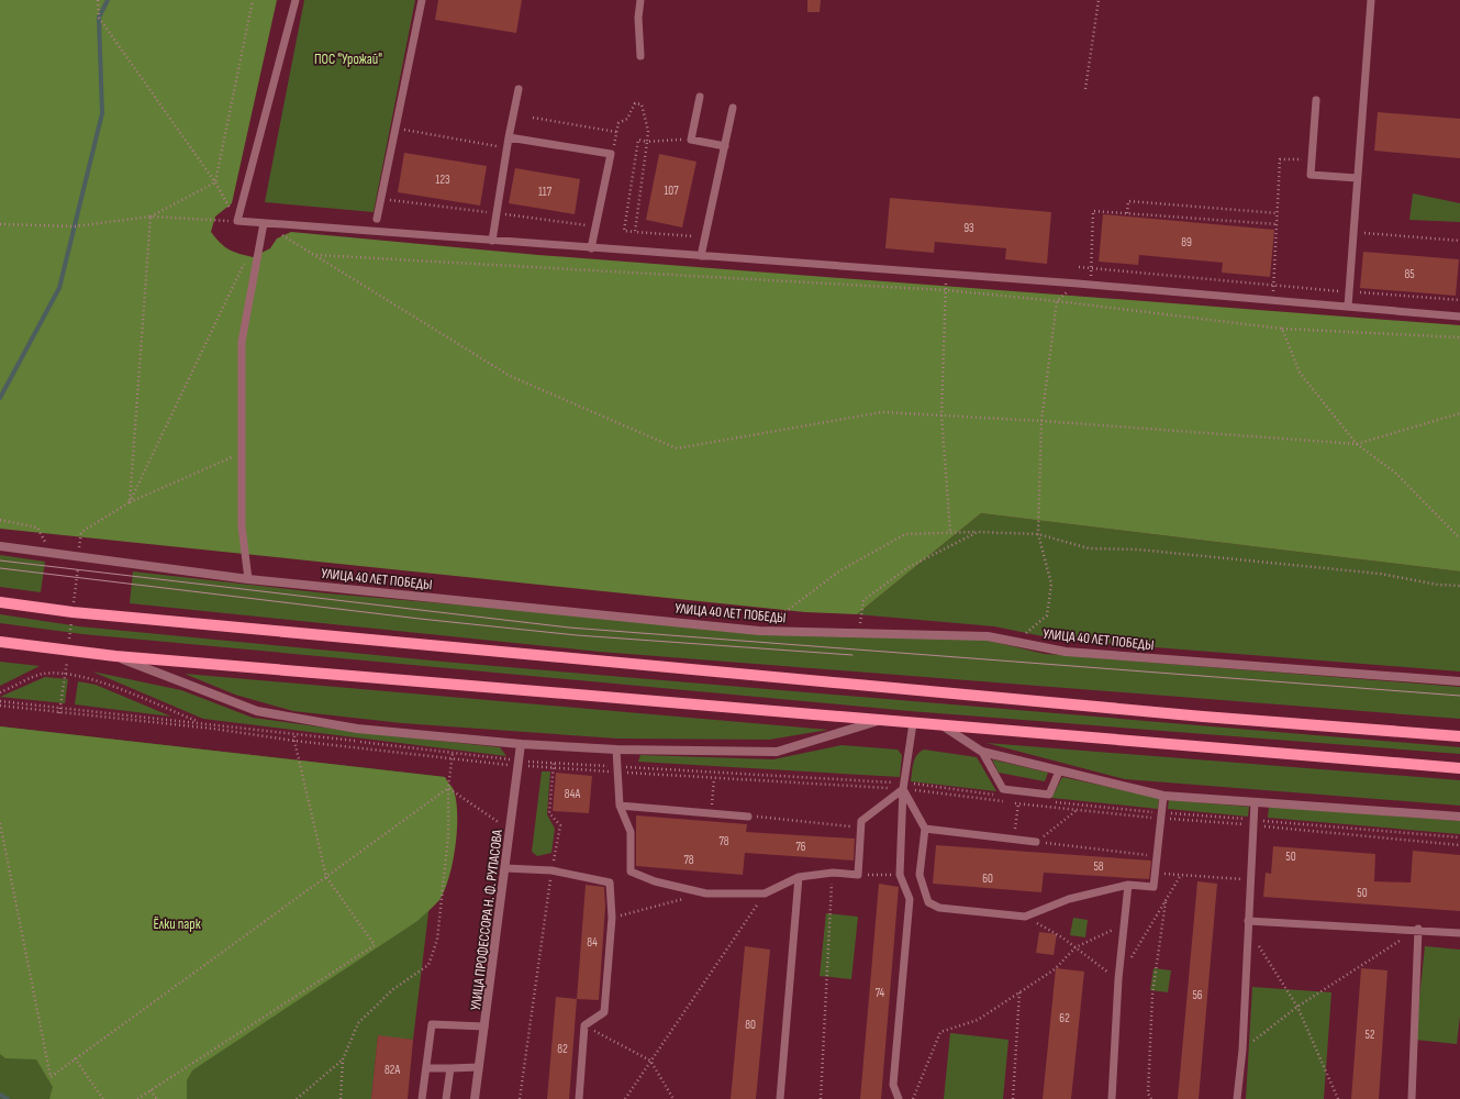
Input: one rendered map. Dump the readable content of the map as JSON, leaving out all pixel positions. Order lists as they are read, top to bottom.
{
  "streets": {
    "street": ["УЛИЦА 40 ЛЕТ ПОБЕДЫ", "УЛИЦА ПРОФЕССОРА Н. Ф. РУПАСОВА"]
  },
  "parks": ["ПОС \"Урожай\"", "Ёлки парк"],
  "house_numbers": [
    "123",
    "107",
    "117",
    "93",
    "89",
    "85",
    "84А",
    "78",
    "76",
    "50",
    "78",
    "58",
    "60",
    "50",
    "84",
    "74",
    "56",
    "62",
    "80",
    "52",
    "82",
    "82А"
  ]
}
